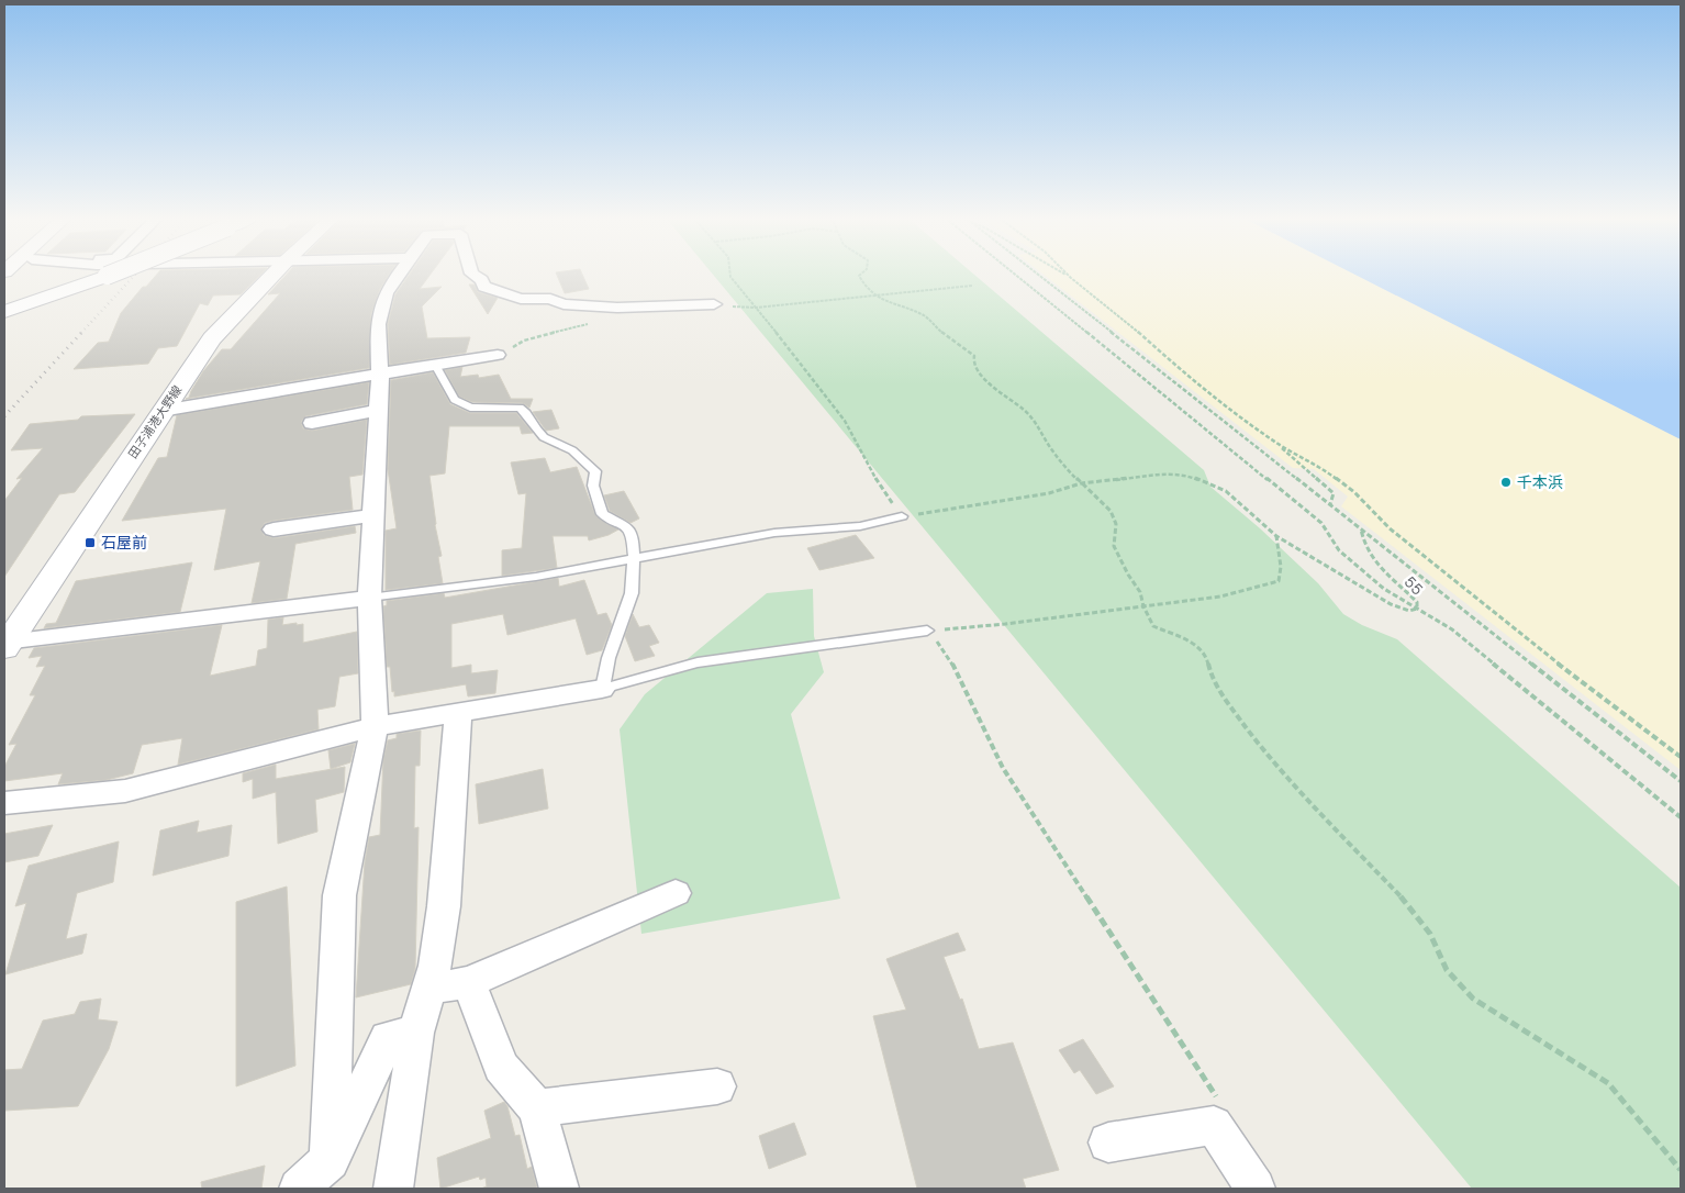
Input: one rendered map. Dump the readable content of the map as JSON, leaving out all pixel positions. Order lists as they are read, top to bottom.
{
  "streets": {
    "main road": ["田子浦港大野線"],
    "path": ["55"]
  },
  "places": {
    "other": ["千本浜"],
    "transit": ["石屋前"]
  }
}
